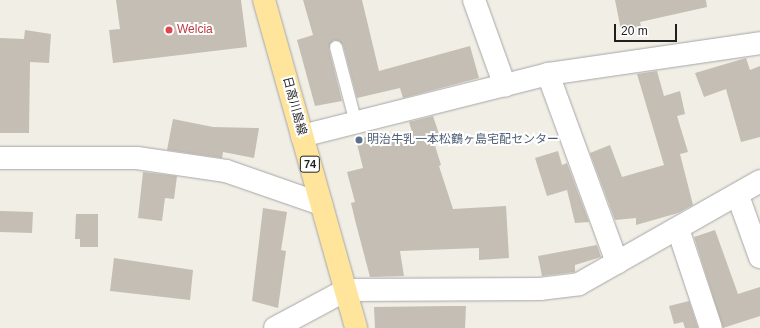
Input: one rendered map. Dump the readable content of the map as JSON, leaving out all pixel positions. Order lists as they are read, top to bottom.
{
  "streets": {
    "main road": ["日高川島線", "74"]
  },
  "places": ["Welcia", "明治牛乳一本松鶴ヶ島宅配センター"],
  "scale_bar": "20 m"
}
